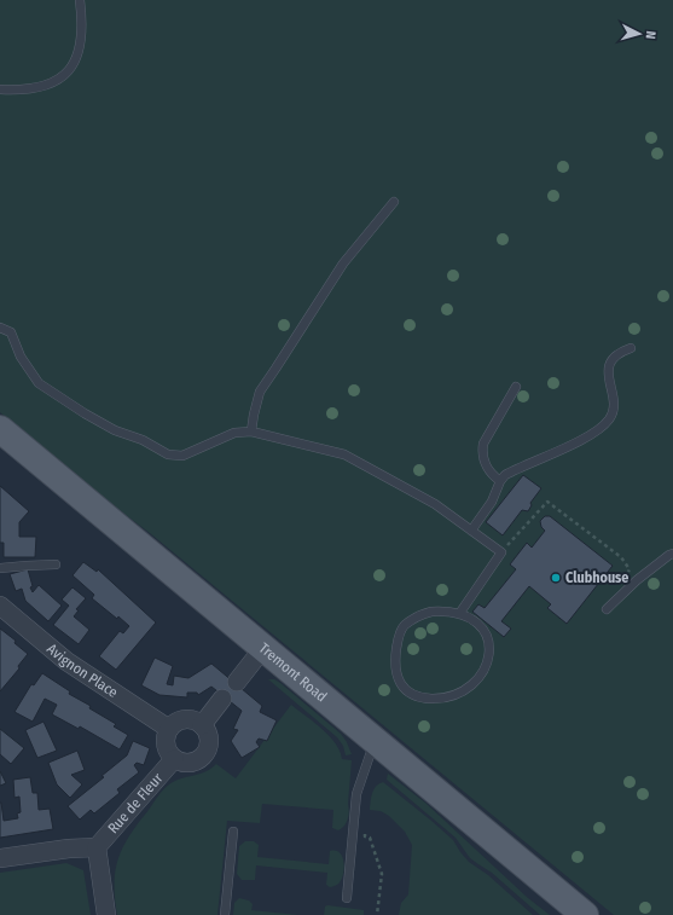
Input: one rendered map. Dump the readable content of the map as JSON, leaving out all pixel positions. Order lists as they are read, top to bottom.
{
  "streets": {
    "main road": ["Tremont Road"],
    "street": ["Avignon Place", "Rue de Fleur"]
  },
  "crossings": [
    ["Avignon Place", "Rue de Fleur"]
  ],
  "places": ["Clubhouse"],
  "north": "right"
}
